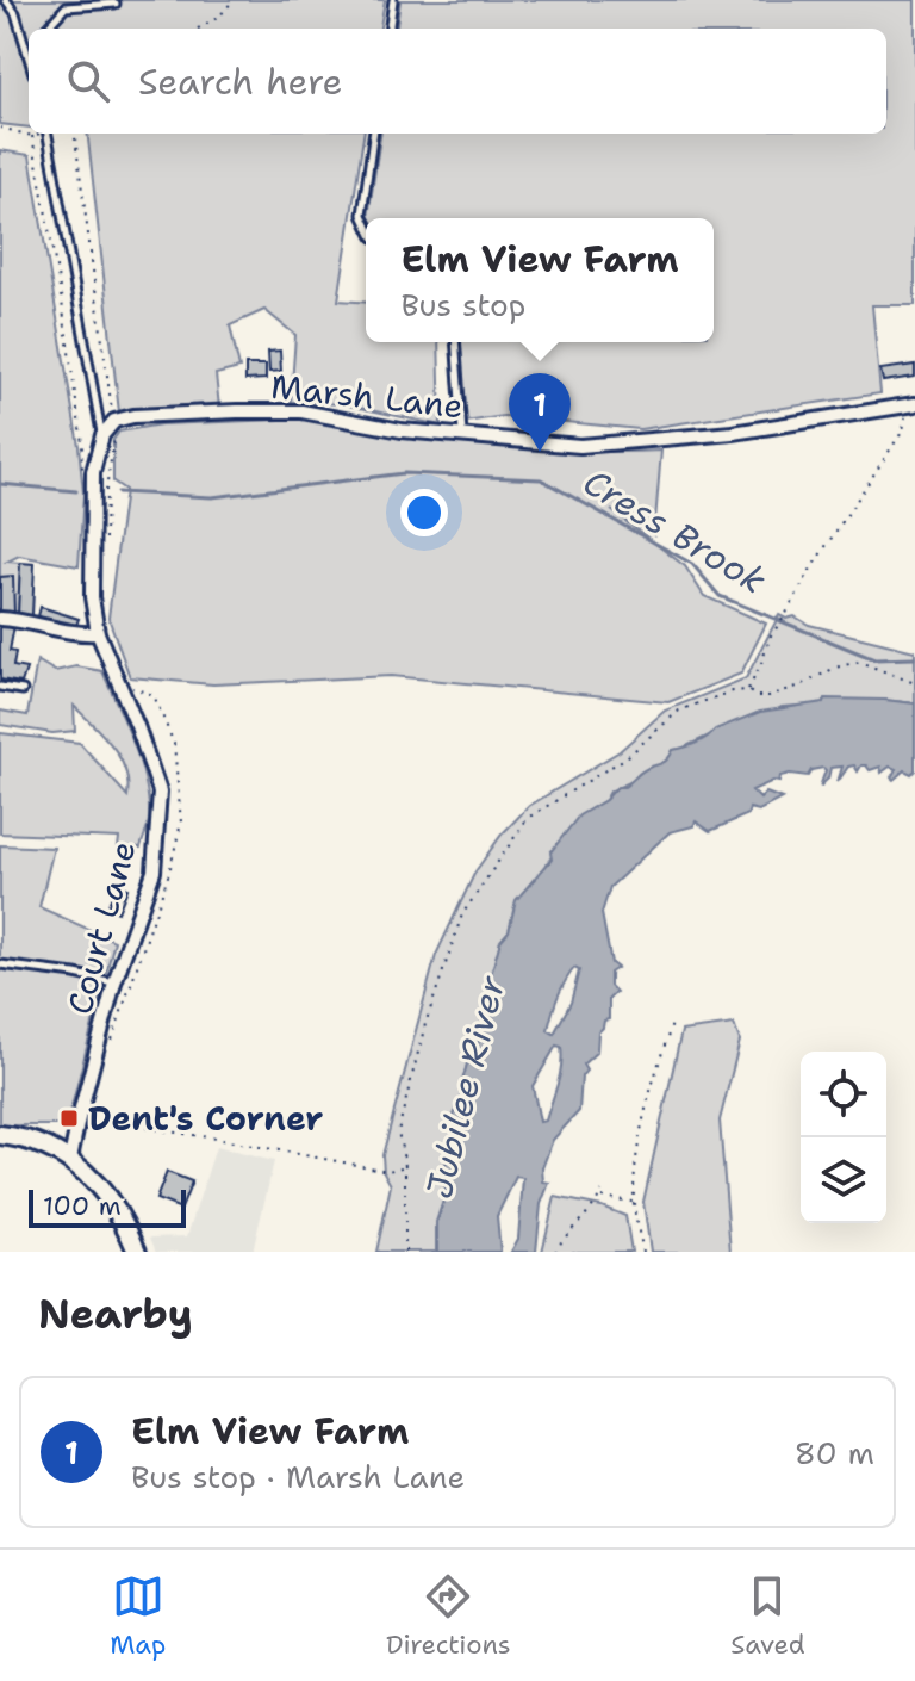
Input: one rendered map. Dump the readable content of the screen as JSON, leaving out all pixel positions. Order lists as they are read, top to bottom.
{
  "streets": {
    "street": ["Marsh Lane", "Court Lane"]
  },
  "water": ["Cress Brook", "Jubilee River"],
  "places": {
    "transit": ["Dent's Corner"]
  },
  "scale_bar": "100 m",
  "page": {
    "search": "Search here",
    "popup": ["Elm View Farm", "Bus stop"],
    "pins": "1",
    "scale": "100 m",
    "heading": "Nearby",
    "list": [
      {
        "mark": "1",
        "name": "Elm View Farm",
        "note": "Bus stop · Marsh Lane",
        "value": "80 m"
      }
    ],
    "nav": ["Map", "Directions", "Saved"]
  }
}
